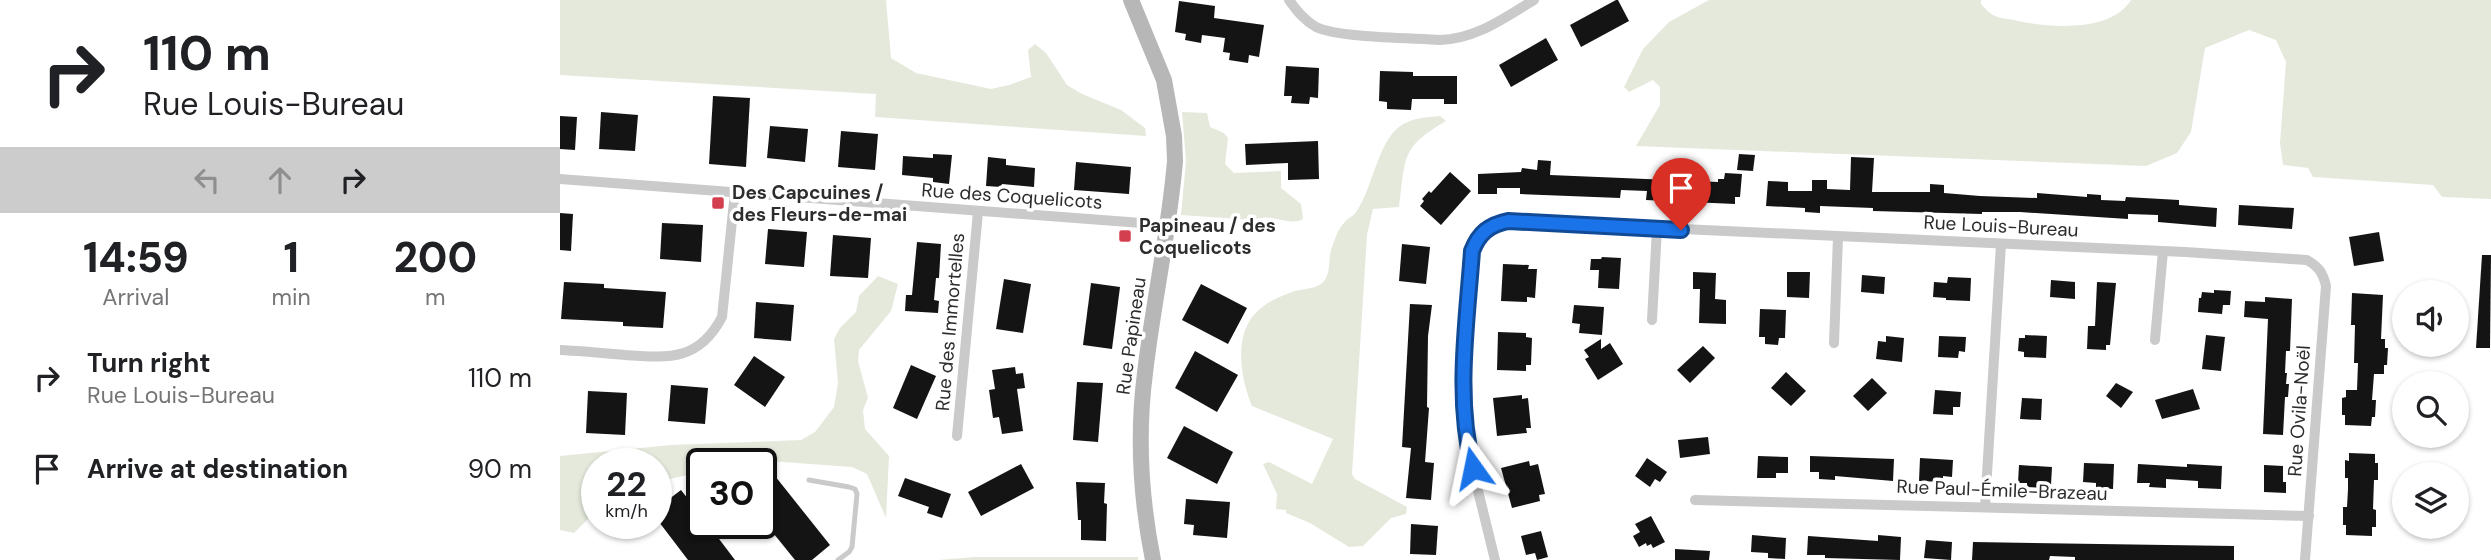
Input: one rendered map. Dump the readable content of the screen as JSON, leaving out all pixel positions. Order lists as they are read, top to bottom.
{
  "streets": {
    "street": [
      "Rue des Coquelicots",
      "Rue Louis-Bureau",
      "Rue des Immortelles",
      "Rue Papineau",
      "Rue Ovila-Noël",
      "Rue Paul-Émile-Brazeau"
    ]
  },
  "crossings": [
    ["Rue des Coquelicots", "Rue des Immortelles"],
    ["Rue des Coquelicots", "Rue Papineau"],
    ["Rue Louis-Bureau", "Rue Ovila-Noël"],
    ["Rue Ovila-Noël", "Rue Paul-Émile-Brazeau"]
  ],
  "places": {
    "transit": ["Des Capcuines / des Fleurs-de-mai", "Papineau / des Coquelicots"]
  },
  "page": {
    "turn": ["110 m", "Rue Louis-Bureau"],
    "eta": [
      "14:59",
      "Arrival",
      "1",
      "min",
      "200",
      "m"
    ],
    "list": [
      {
        "name": "Turn right",
        "note": "Rue Louis-Bureau",
        "value": "110 m"
      },
      {
        "name": "Arrive at destination",
        "value": "90 m"
      }
    ],
    "speed": "22 km/h",
    "limit": "30"
  }
}
